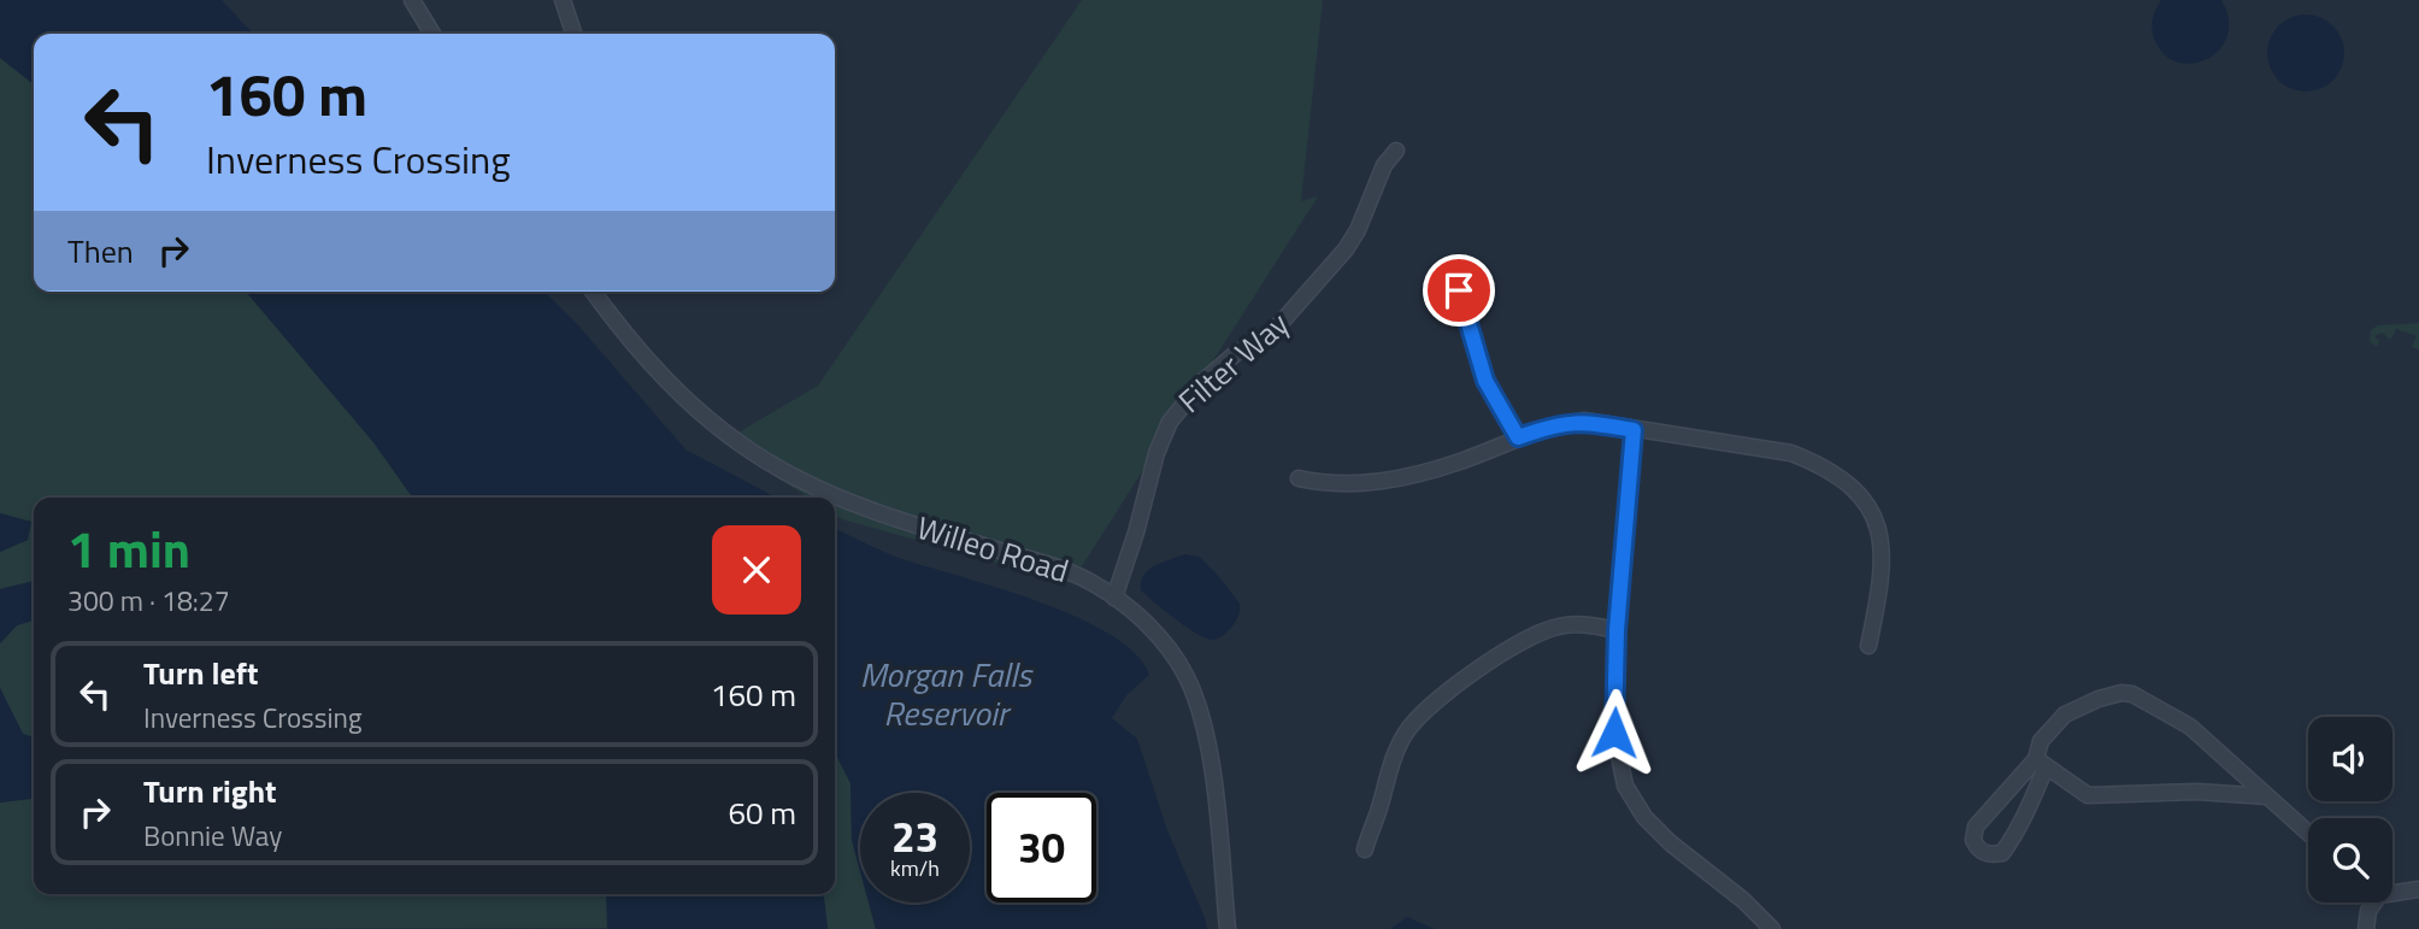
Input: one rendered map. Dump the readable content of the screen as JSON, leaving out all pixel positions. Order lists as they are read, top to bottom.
{
  "streets": {
    "street": ["Filter Way", "Willeo Road"]
  },
  "crossings": [
    ["Filter Way", "Willeo Road"]
  ],
  "water": ["Morgan Falls Reservoir"],
  "page": {
    "turn": ["160 m", "Inverness Crossing"],
    "then": "Then",
    "heading": ["1 min", "300 m · 18:27"],
    "list": [
      {
        "name": "Turn left",
        "note": "Inverness Crossing",
        "value": "160 m"
      },
      {
        "name": "Turn right",
        "note": "Bonnie Way",
        "value": "60 m"
      }
    ],
    "speed": "23 km/h",
    "limit": "30"
  }
}
